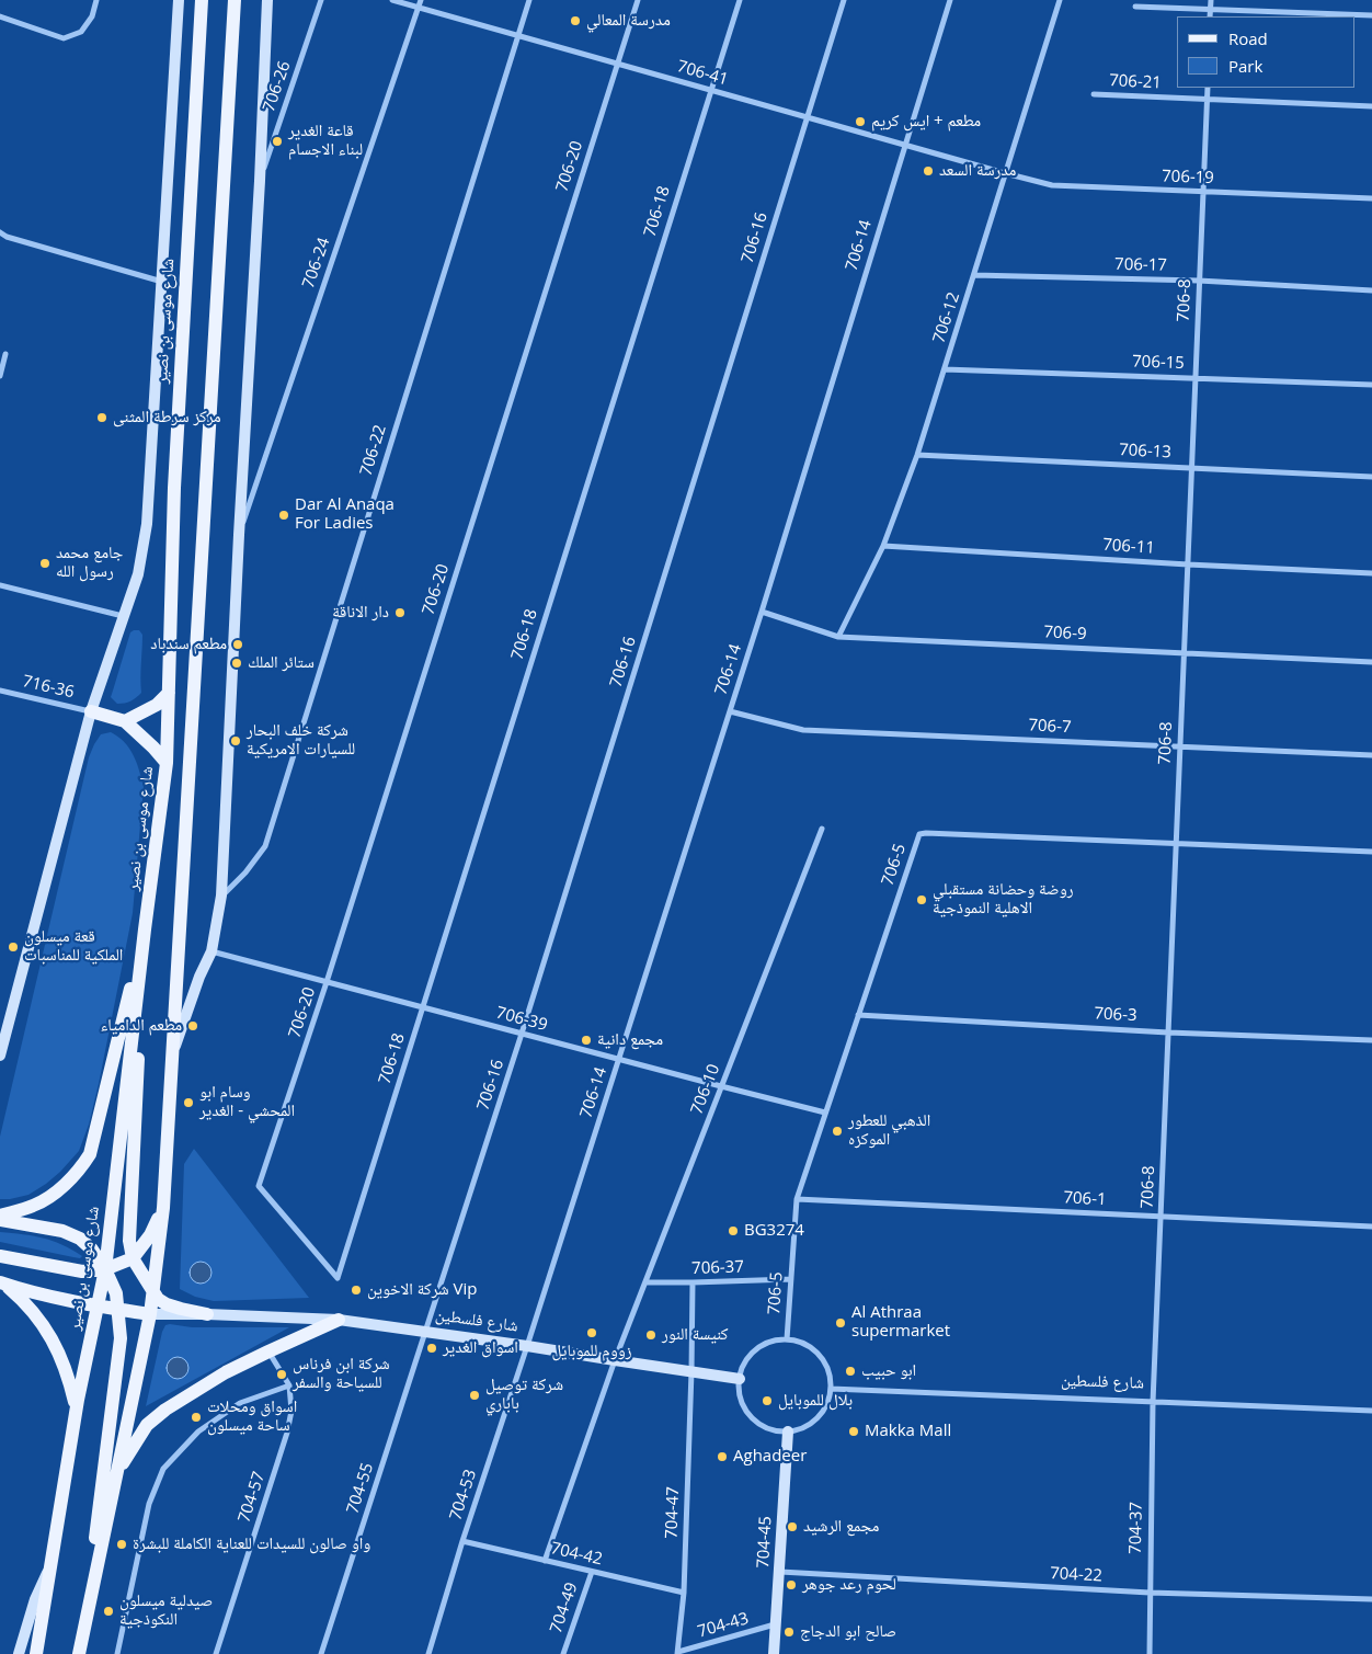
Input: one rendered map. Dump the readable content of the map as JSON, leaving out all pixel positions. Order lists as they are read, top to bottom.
{
  "streets": {
    "main road": ["شارع موسى بن نصير"],
    "street": [
      "706-41",
      "706-21",
      "706-26",
      "706-20",
      "706-19",
      "706-18",
      "706-16",
      "706-14",
      "706-24",
      "706-17",
      "706-8",
      "706-12",
      "706-15",
      "706-22",
      "706-13",
      "706-11",
      "706-9",
      "716-36",
      "706-7",
      "706-5",
      "706-3",
      "706-39",
      "706-10",
      "706-1",
      "706-37",
      "شارع فلسطين",
      "704-55",
      "704-53",
      "704-57",
      "704-47",
      "704-37",
      "704-45",
      "704-42",
      "704-22",
      "704-49",
      "704-43"
    ]
  },
  "crossings": [
    ["706-41", "706-20"],
    ["706-41", "706-19"],
    ["706-41", "706-18"],
    ["706-41", "706-16"],
    ["706-41", "706-14"],
    ["706-41", "706-24"],
    ["706-41", "706-12"],
    ["706-41", "706-22"],
    ["706-21", "706-8"],
    ["706-20", "706-18"],
    ["706-20", "706-39"],
    ["706-19", "706-8"],
    ["706-19", "706-12"],
    ["706-18", "706-39"],
    ["706-16", "706-39"],
    ["706-16", "شارع فلسطين"],
    ["706-16", "704-55"],
    ["706-14", "706-9"],
    ["706-14", "706-7"],
    ["706-14", "706-39"],
    ["706-14", "شارع فلسطين"],
    ["706-14", "704-53"],
    ["706-17", "706-8"],
    ["706-17", "706-12"],
    ["706-8", "706-15"],
    ["706-8", "706-13"],
    ["706-8", "706-11"],
    ["706-8", "706-9"],
    ["706-8", "706-7"],
    ["706-8", "706-5"],
    ["706-8", "706-3"],
    ["706-8", "706-1"],
    ["706-8", "شارع فلسطين"],
    ["706-8", "704-37"],
    ["706-12", "706-15"],
    ["706-12", "706-13"],
    ["706-12", "706-11"],
    ["706-12", "706-9"],
    ["706-5", "706-3"],
    ["706-5", "706-39"],
    ["706-5", "706-1"],
    ["706-5", "706-37"],
    ["706-5", "شارع فلسطين"],
    ["706-5", "704-45"],
    ["706-39", "706-10"],
    ["706-10", "706-37"],
    ["706-10", "شارع فلسطين"],
    ["706-10", "704-42"],
    ["706-37", "704-47"],
    ["شارع فلسطين", "704-55"],
    ["شارع فلسطين", "704-53"],
    ["شارع فلسطين", "704-47"],
    ["شارع فلسطين", "704-37"],
    ["شارع فلسطين", "704-45"],
    ["704-53", "704-42"],
    ["704-47", "704-42"],
    ["704-47", "704-43"],
    ["704-37", "704-22"],
    ["704-45", "704-22"],
    ["704-45", "704-43"],
    ["704-42", "704-49"]
  ],
  "places": [
    "مدرسة المعالي",
    "مطعم + ايس كريم",
    "قاعة الغدير لبناء الاجسام",
    "مدرسة السعد",
    "مركز سرطة المثنى",
    "Dar Al Anaqa For Ladies",
    "جامع محمد رسول الله",
    "دار الاناقة",
    "مطعم سندباد",
    "ستائر الملك",
    "شركة خلف البحار للسيارات الامريكية",
    "روضة وحضانة مستقبلي الاهلية النموذجية",
    "قعة ميسلون الملكية للمناسبات",
    "مطعم الدامياء",
    "مجمع دانية",
    "وسام ابو المحشي - الغدير",
    "الذهبي للعطور الموكزه",
    "BG3274",
    "شركة الاخوين Vip",
    "Al Athraa supermarket",
    "زووم للموبايل",
    "كنيسة النور",
    "اسواق الغدير",
    "ابو حبيب",
    "شركة ابن فرناس للسياحة والسفر",
    "شركة توصيل باباري",
    "بلال للموبايل",
    "اسواق ومحلات ساحة ميسلون",
    "Makka Mall",
    "Aghadeer",
    "مجمع الرشيد",
    "واو صالون للسيدات للعناية الكاملة للبشرة",
    "لحوم رعد جوهر",
    "صيدلية ميسلون النكوذجية",
    "صالح ابو الدجاج"
  ],
  "legend": ["Road", "Park"]
}
